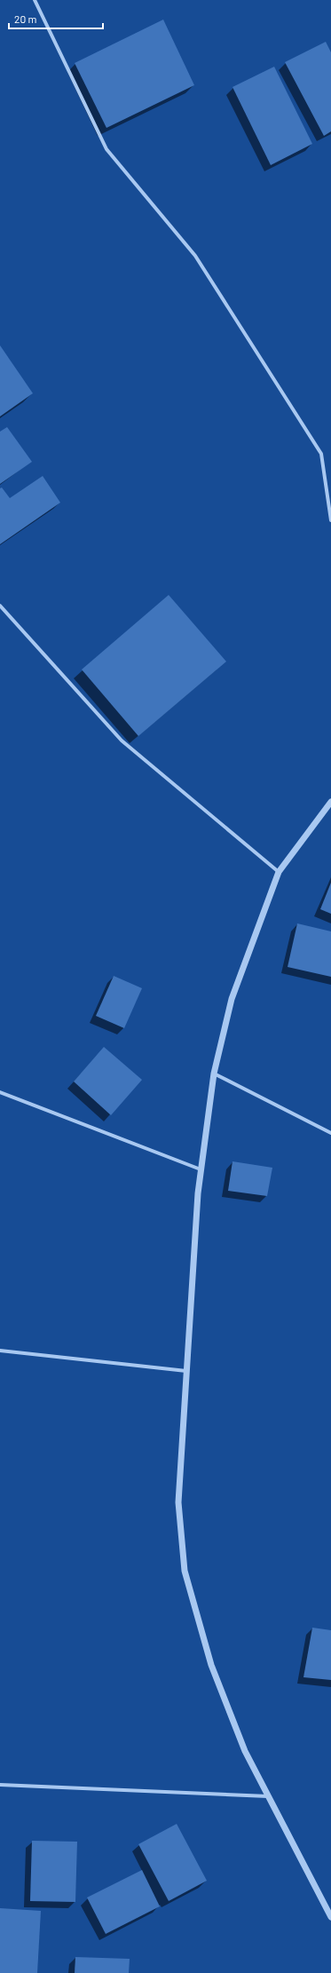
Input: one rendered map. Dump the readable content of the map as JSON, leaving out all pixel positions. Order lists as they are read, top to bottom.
{
  "scale_bar": "20 m"
}
